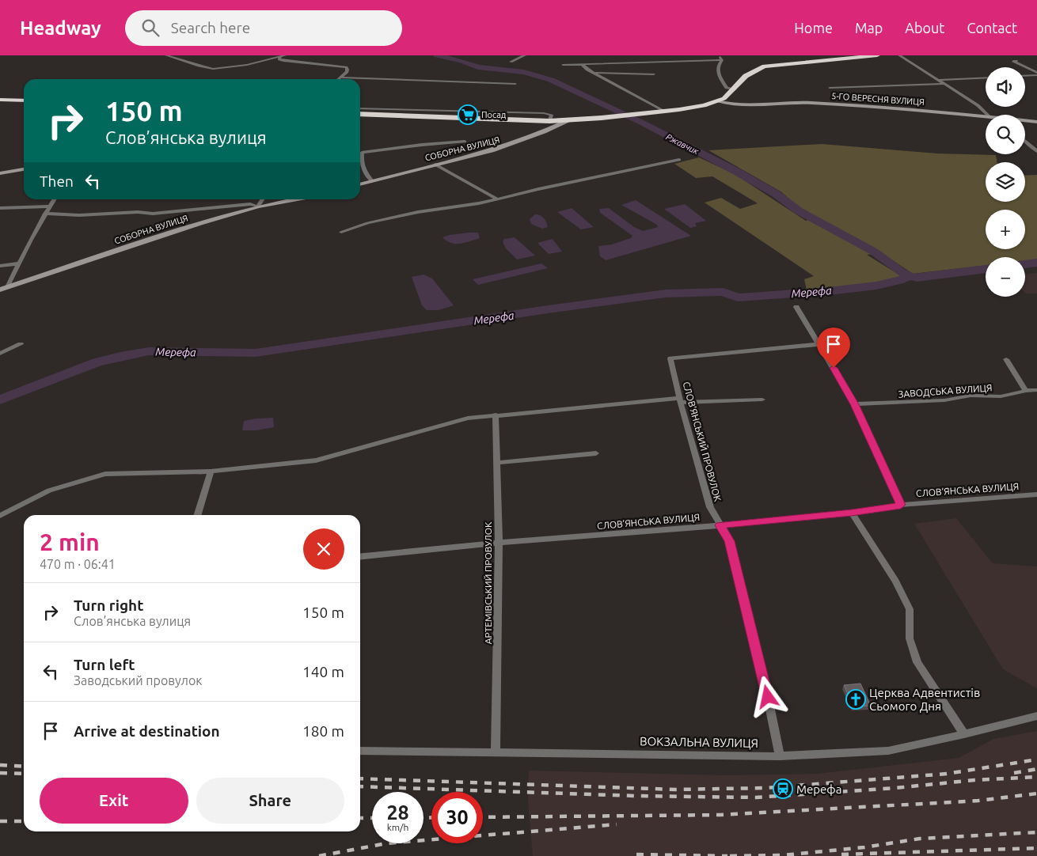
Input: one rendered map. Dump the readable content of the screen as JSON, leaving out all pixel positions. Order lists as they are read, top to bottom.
{
  "streets": {
    "street": [
      "5-ГО ВЕРЕСНЯ ВУЛИЦЯ",
      "СОБОРНА ВУЛИЦЯ",
      "ЗАВОДСЬКА ВУЛИЦЯ",
      "СЛОВ’ЯНСЬКИЙ ПРОВУЛОК",
      "СЛОВ’ЯНСЬКА ВУЛИЦЯ",
      "АРТЕМІВСЬКИЙ ПРОВУЛОК",
      "ВОКЗАЛЬНА ВУЛИЦЯ"
    ]
  },
  "crossings": [
    ["СЛОВ’ЯНСЬКИЙ ПРОВУЛОК", "СЛОВ’ЯНСЬКА ВУЛИЦЯ"],
    ["СЛОВ’ЯНСЬКИЙ ПРОВУЛОК", "ВОКЗАЛЬНА ВУЛИЦЯ"],
    ["СЛОВ’ЯНСЬКА ВУЛИЦЯ", "АРТЕМІВСЬКИЙ ПРОВУЛОК"],
    ["АРТЕМІВСЬКИЙ ПРОВУЛОК", "ВОКЗАЛЬНА ВУЛИЦЯ"]
  ],
  "water": ["Ржавчик", "Мерефа"],
  "places": {
    "supermarket": ["Посад"],
    "church": ["Церква Адвентистів Сьомого Дня"],
    "station": ["Мерефа"]
  },
  "page": {
    "header": "Headway",
    "search": "Search here",
    "nav": [
      "Home",
      "Map",
      "About",
      "Contact"
    ],
    "map_buttons": ["+", "−"],
    "turn": ["150 m", "Слов’янська вулиця"],
    "then": "Then",
    "heading": ["2 min", "470 m · 06:41"],
    "list": [
      {
        "name": "Turn right",
        "note": "Слов’янська вулиця",
        "value": "150 m"
      },
      {
        "name": "Turn left",
        "note": "Заводський провулок",
        "value": "140 m"
      },
      {
        "name": "Arrive at destination",
        "value": "180 m"
      }
    ],
    "buttons": ["Exit", "Share"],
    "speed": "28 km/h",
    "limit": "30"
  }
}
